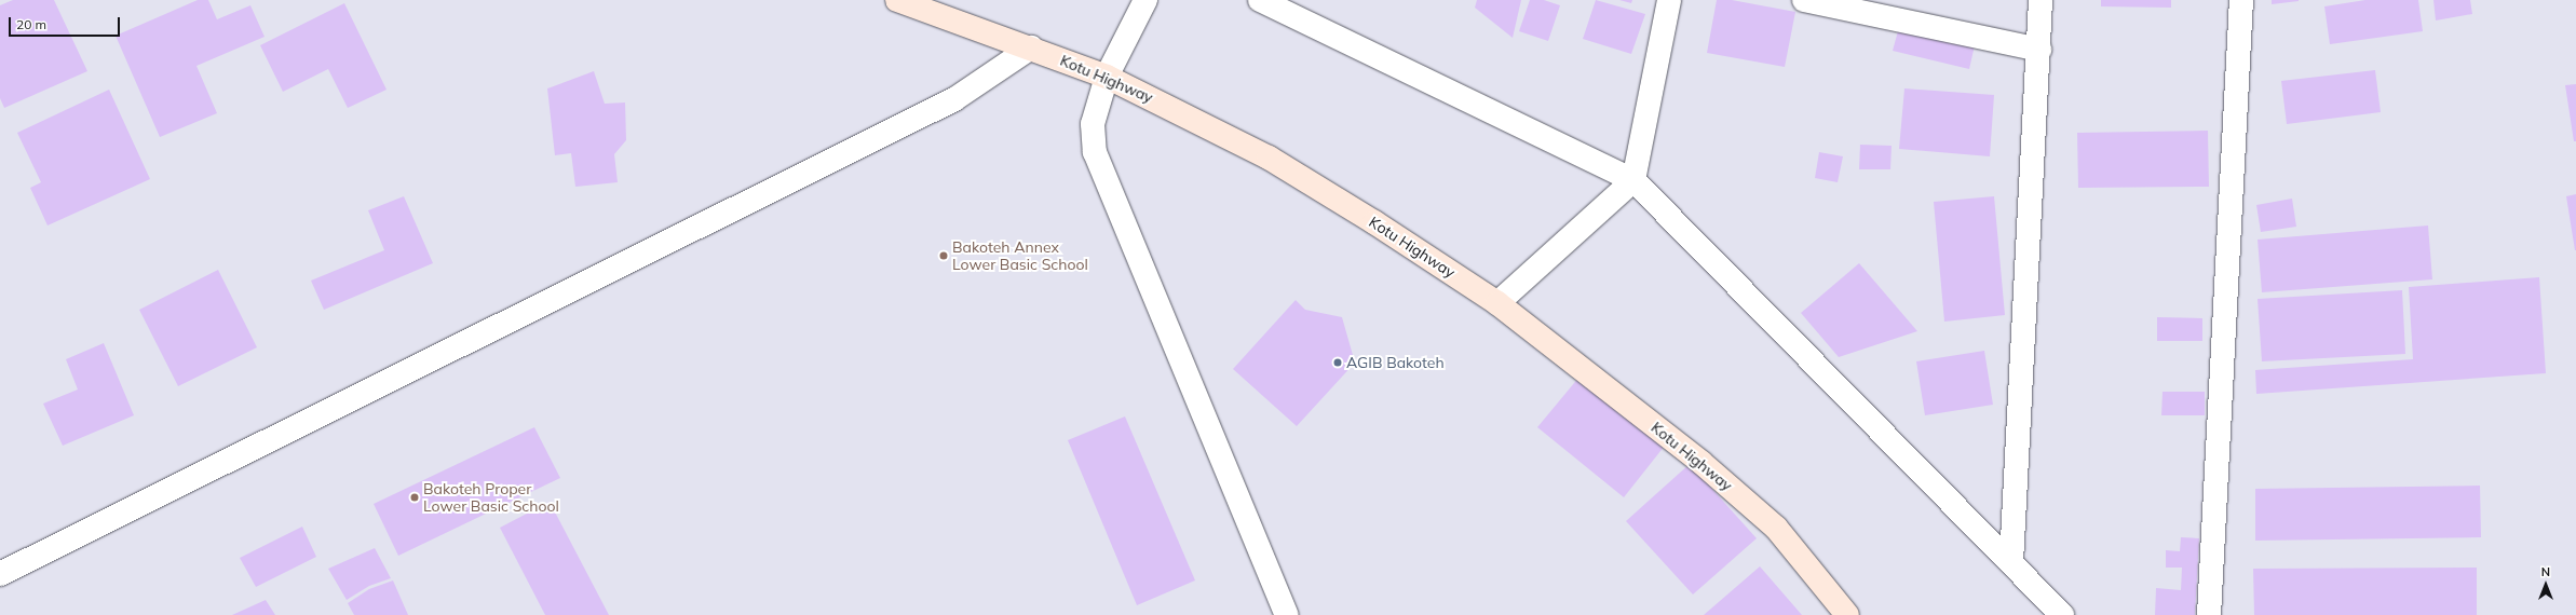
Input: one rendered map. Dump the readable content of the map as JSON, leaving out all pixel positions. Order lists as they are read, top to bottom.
{
  "streets": {
    "street": ["Kotu Highway"]
  },
  "places": ["Bakoteh Annex Lower Basic School", "AGIB Bakoteh", "Bakoteh Proper Lower Basic School"],
  "scale_bar": "20 m",
  "north": "top"
}
